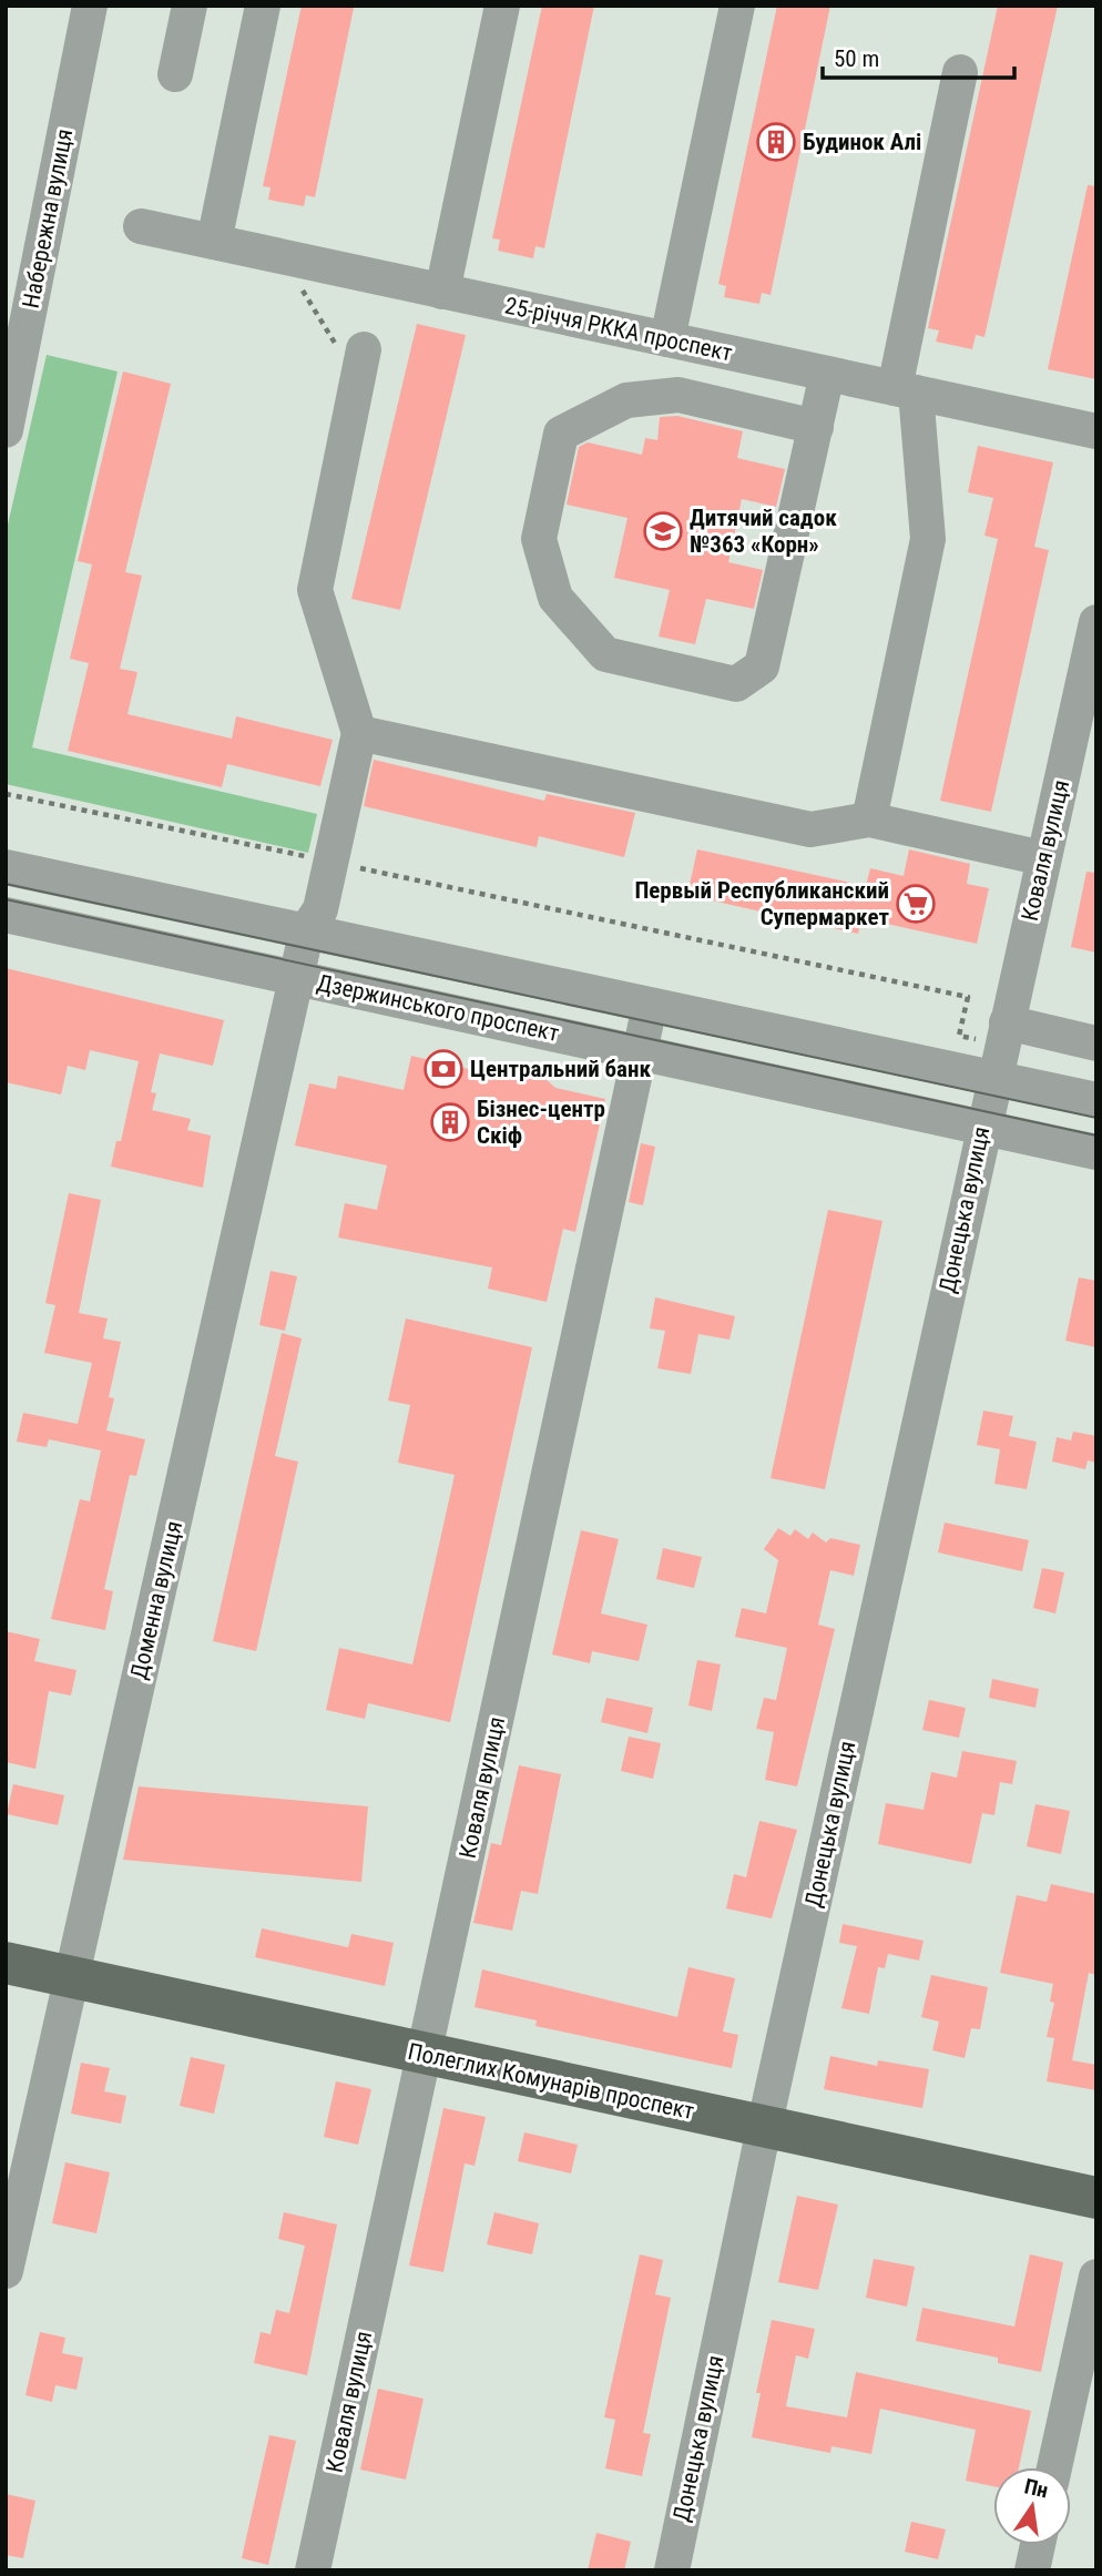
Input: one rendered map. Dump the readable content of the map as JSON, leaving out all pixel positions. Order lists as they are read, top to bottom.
{
  "streets": {
    "main road": ["Полеглих Комунарів проспект"],
    "street": [
      "Набережна вулиця",
      "25-річчя РККА проспект",
      "Коваля вулиця",
      "Дзержинського проспект",
      "Донецька вулиця",
      "Доменна вулиця"
    ]
  },
  "crossings": [
    ["Коваля вулиця", "Дзержинського проспект"],
    ["Коваля вулиця", "Донецька вулиця"],
    ["Коваля вулиця", "Полеглих Комунарів проспект"],
    ["Дзержинського проспект", "Донецька вулиця"],
    ["Дзержинського проспект", "Доменна вулиця"],
    ["Донецька вулиця", "Полеглих Комунарів проспект"],
    ["Доменна вулиця", "Полеглих Комунарів проспект"]
  ],
  "places": {
    "building": ["Будинок Алі", "Бізнес-центр Скіф"],
    "school or university": ["Дитячий садок №363 «Корн»"],
    "supermarket": ["Первый Республиканский Супермаркет"],
    "bank": ["Центральний банк"]
  },
  "scale_bar": "50 m",
  "north": "top"
}
